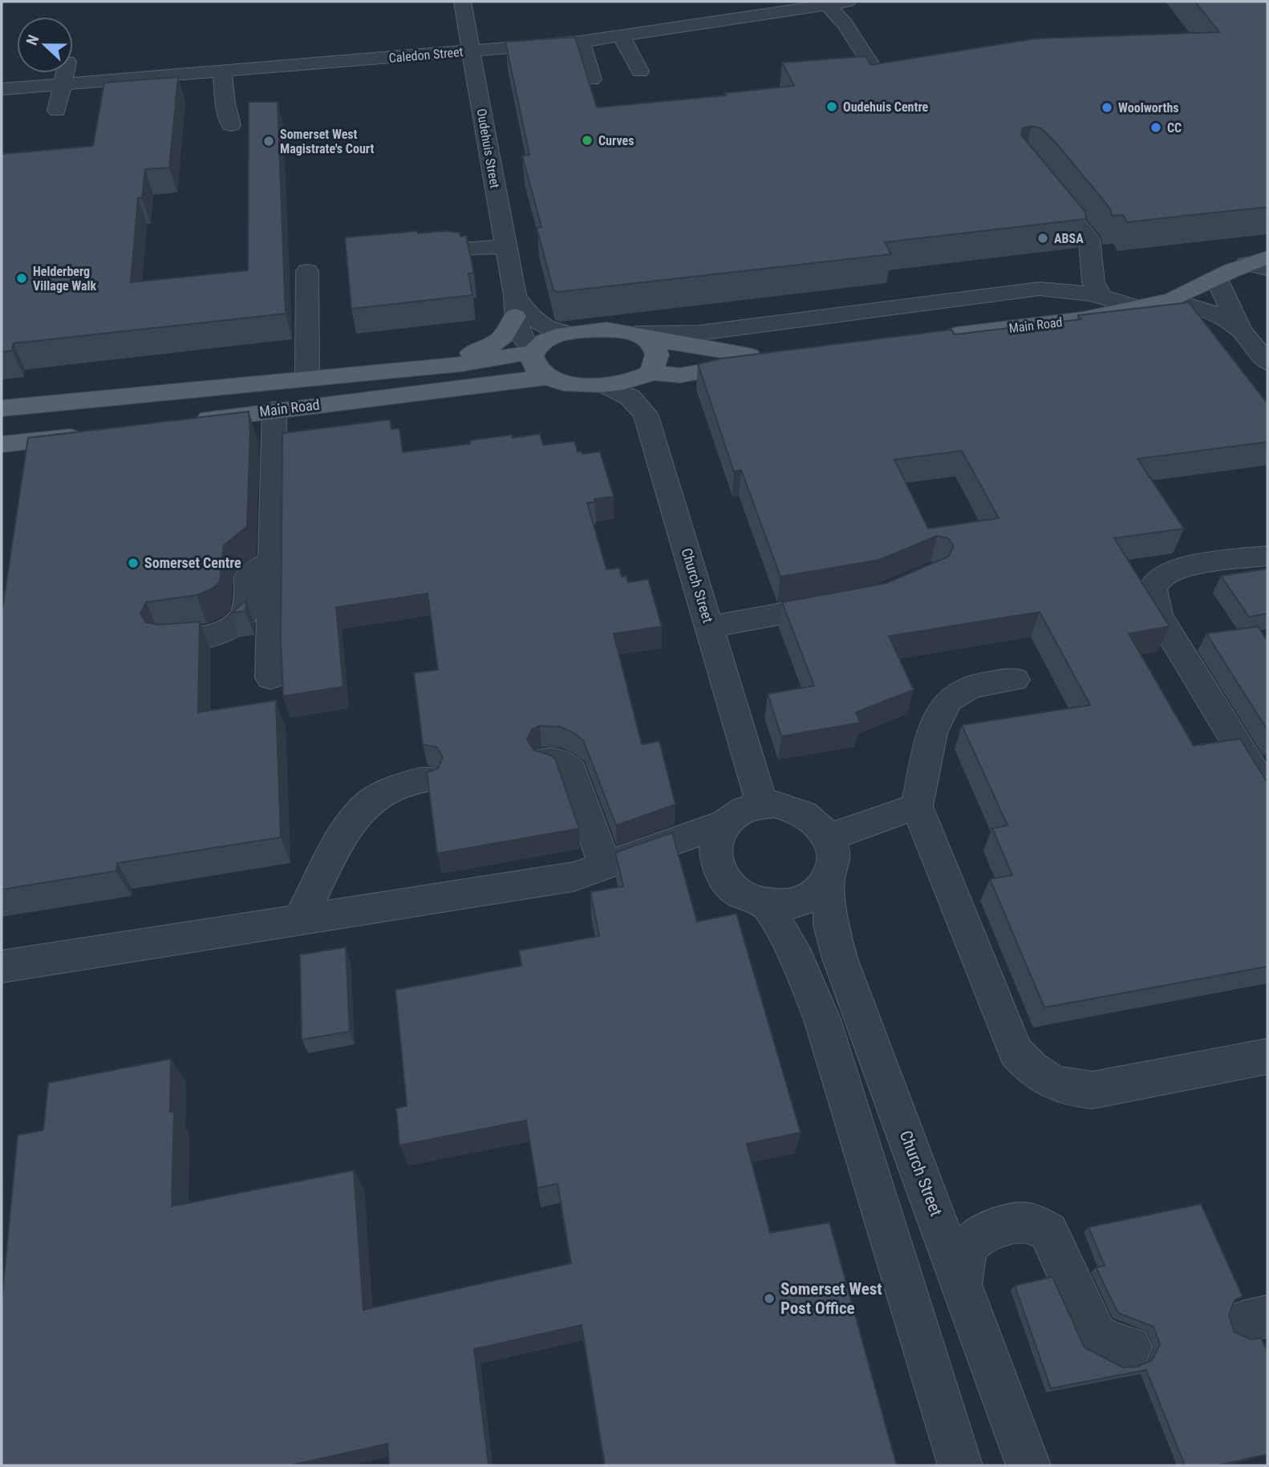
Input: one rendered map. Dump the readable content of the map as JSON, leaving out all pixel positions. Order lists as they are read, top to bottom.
{
  "streets": {
    "main road": ["Main Road"],
    "street": ["Caledon Street", "Oudehuis Street", "Church Street"]
  },
  "crossings": [
    ["Caledon Street", "Oudehuis Street"],
    ["Oudehuis Street", "Main Road"],
    ["Main Road", "Church Street"]
  ],
  "places": [
    "Oudehuis Centre",
    "Woolworths",
    "CC",
    "Curves",
    "Somerset West Magistrate's Court",
    "ABSA",
    "Helderberg Village Walk",
    "Somerset Centre",
    "Somerset West Post Office"
  ],
  "north": "left"
}
